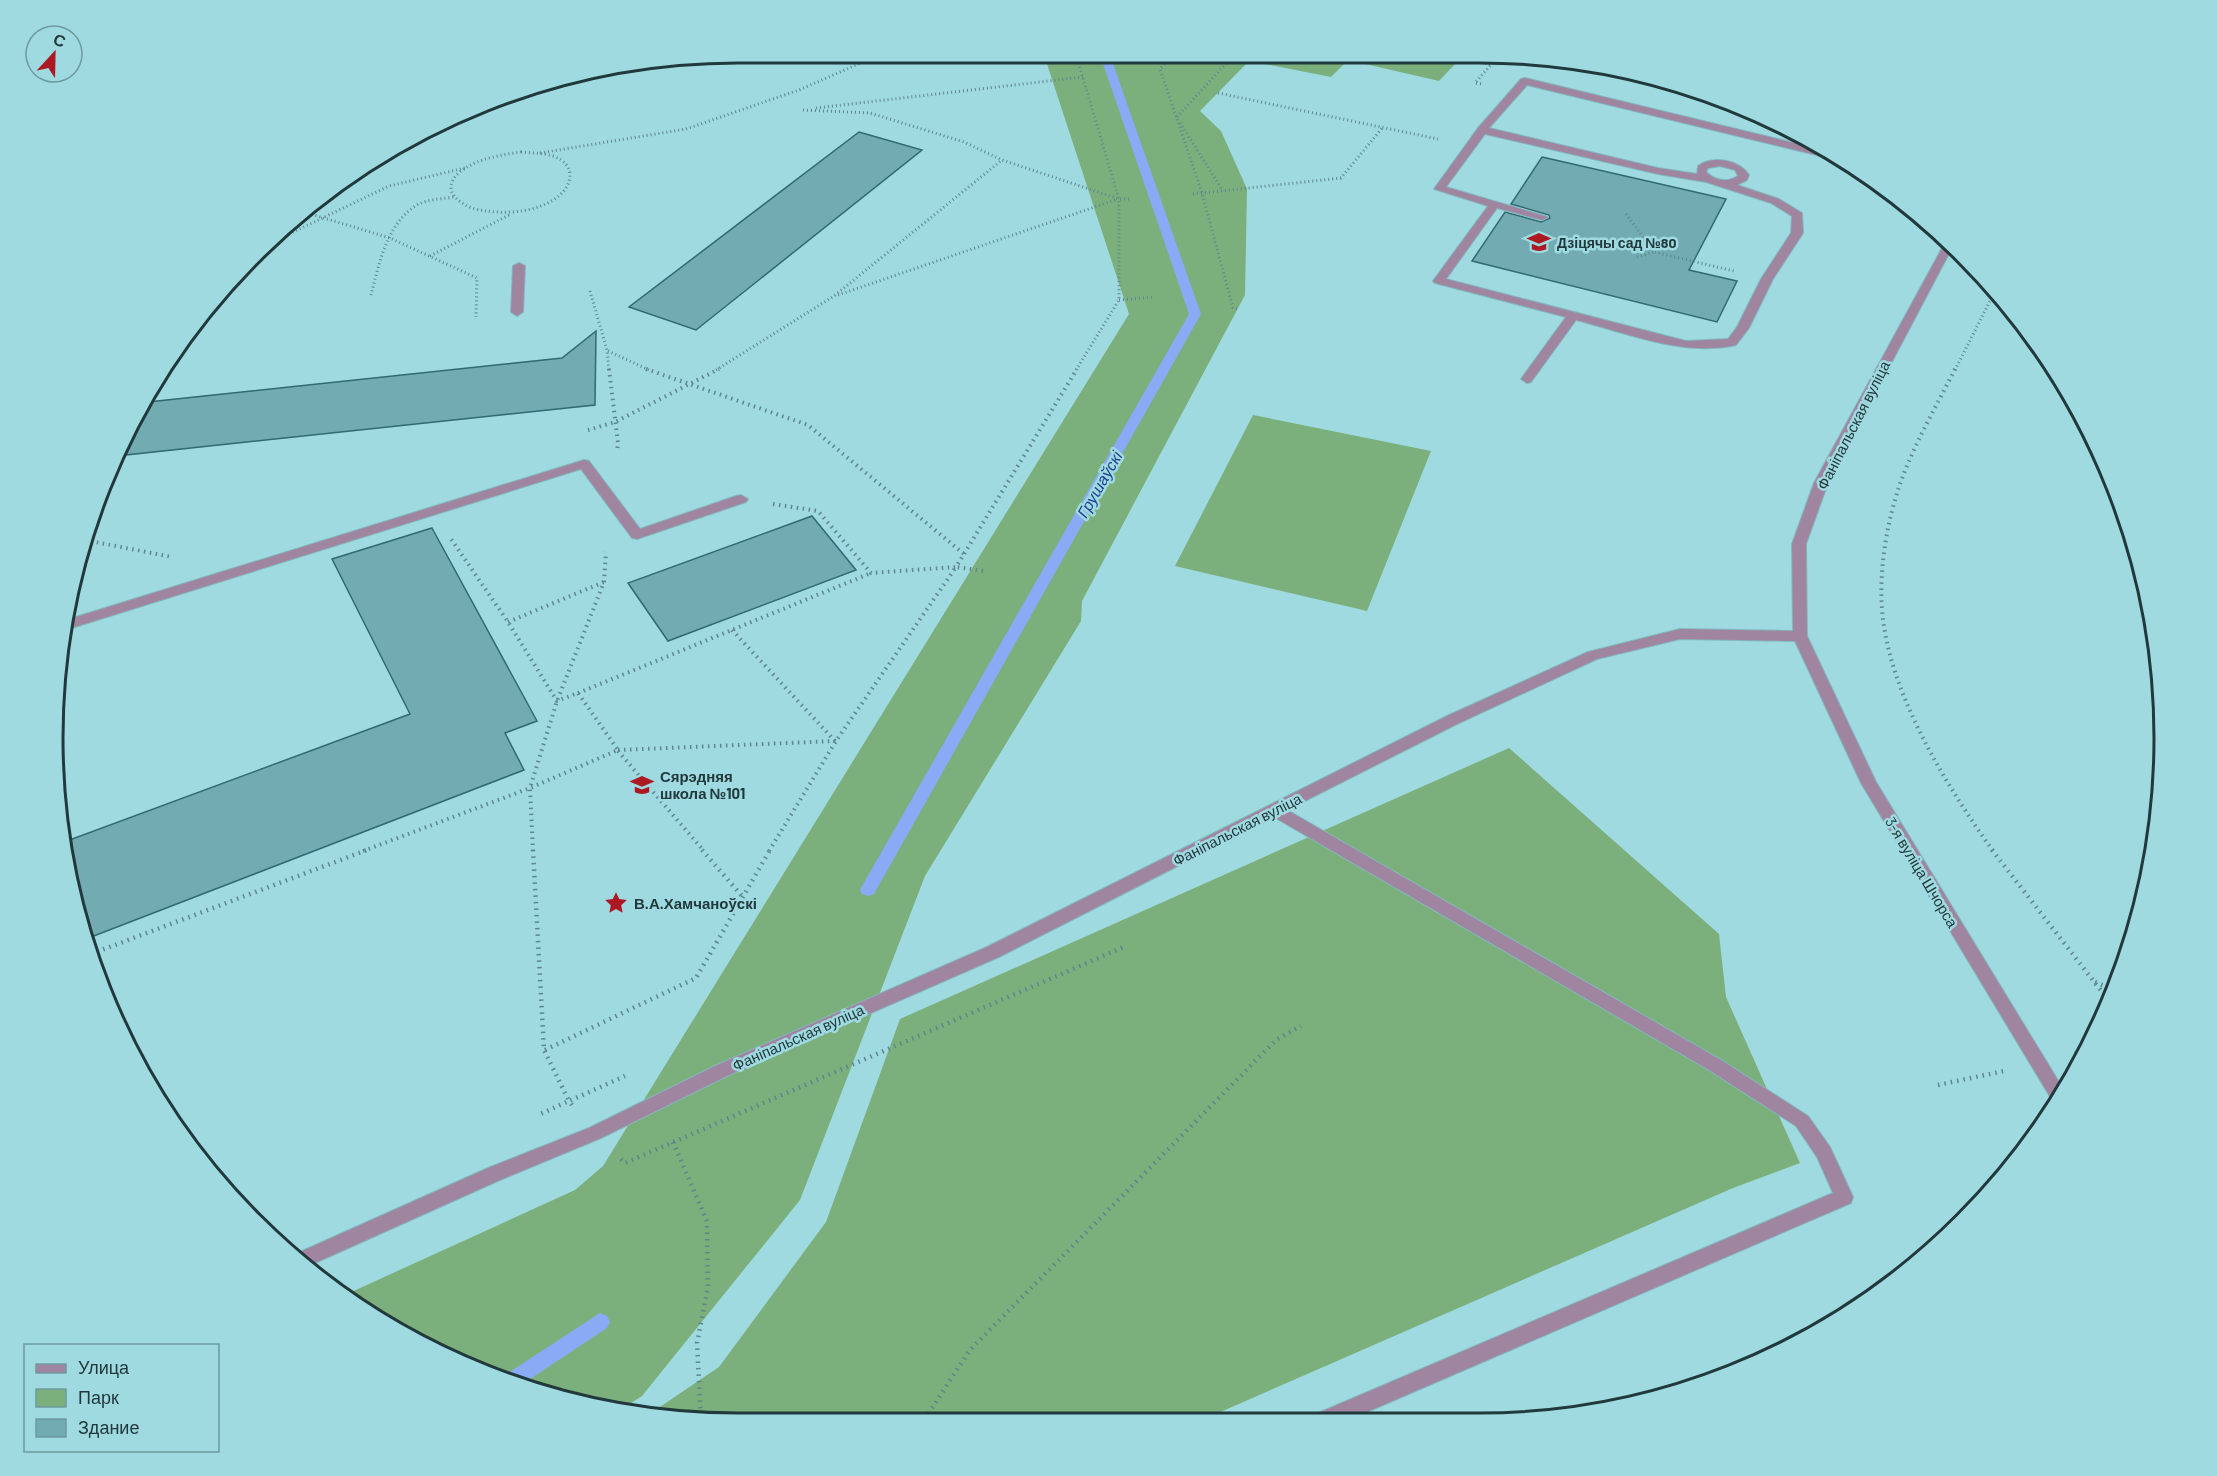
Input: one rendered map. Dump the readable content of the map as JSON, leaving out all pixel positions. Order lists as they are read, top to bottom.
{
  "streets": {
    "street": ["Фаніпальская вуліца", "3-я вуліца Шчорса"]
  },
  "crossings": [
    ["Фаніпальская вуліца", "3-я вуліца Шчорса"]
  ],
  "water": ["Грушаўскі"],
  "places": {
    "school or university": ["Дзіцячы сад №80", "Сярэдняя школа №101"],
    "place": ["В.А.Хамчаноўскі"]
  },
  "legend": ["Улица", "Парк", "Здание"],
  "north": "top"
}
